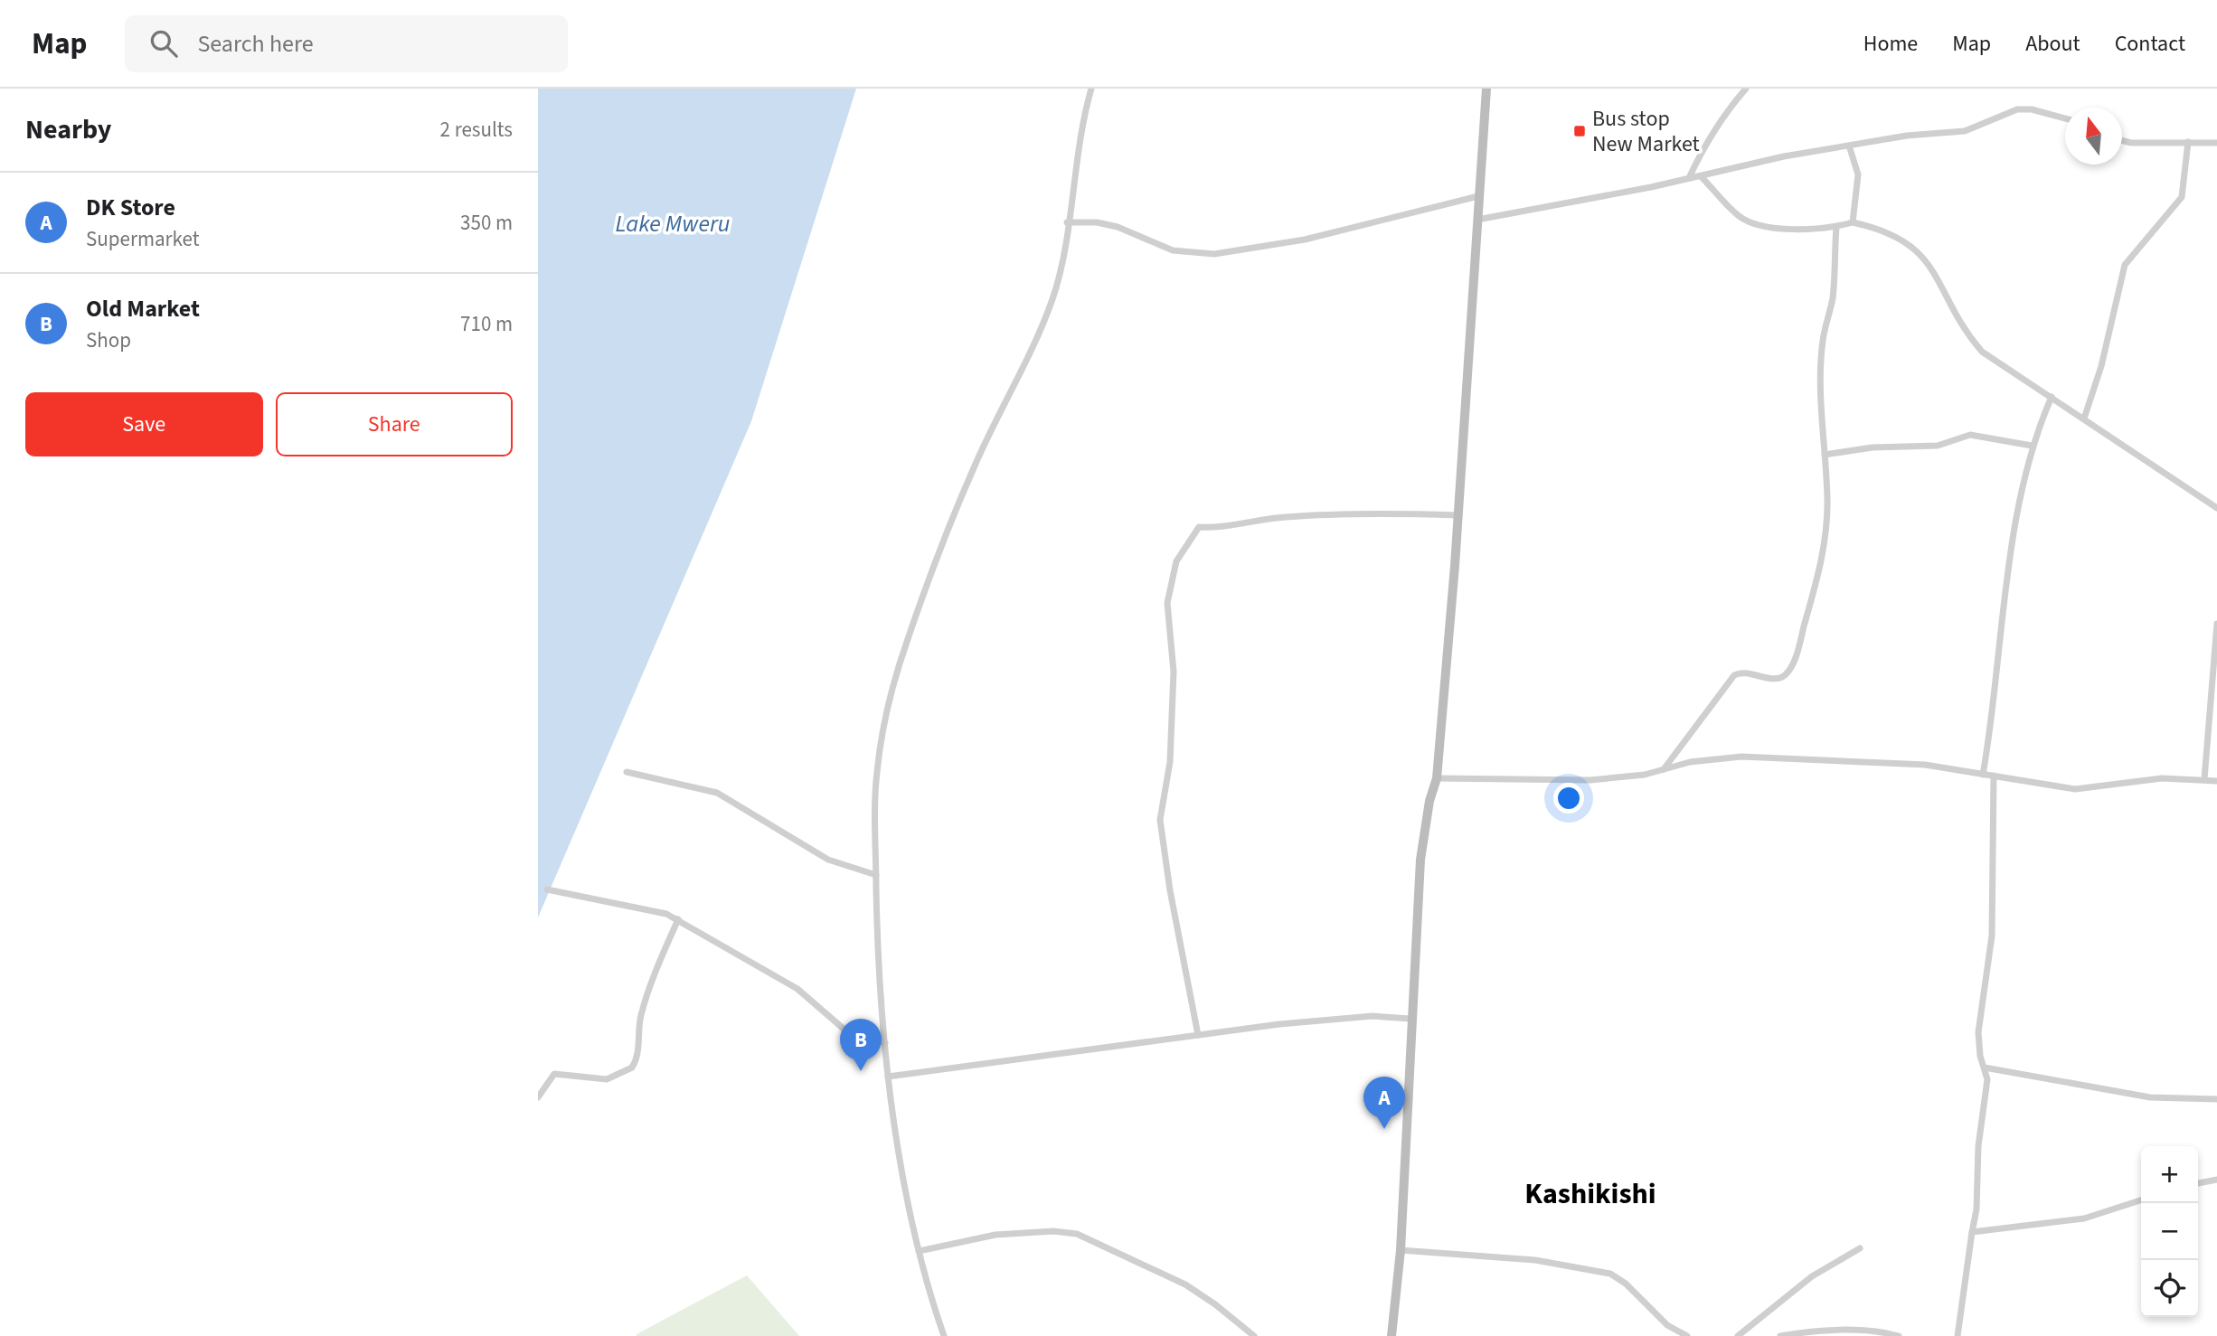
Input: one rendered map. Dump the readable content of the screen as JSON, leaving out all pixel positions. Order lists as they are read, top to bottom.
{
  "districts": ["Kashikishi"],
  "water": ["Lake Mweru"],
  "places": {
    "transit": ["Bus stop New Market"]
  },
  "north": "top",
  "page": {
    "header": "Map",
    "search": "Search here",
    "nav": [
      "Home",
      "Map",
      "About",
      "Contact"
    ],
    "heading": ["Nearby", "2 results"],
    "list": [
      {
        "mark": "A",
        "name": "DK Store",
        "note": "Supermarket",
        "value": "350 m"
      },
      {
        "mark": "B",
        "name": "Old Market",
        "note": "Shop",
        "value": "710 m"
      }
    ],
    "buttons": ["Save", "Share"],
    "pins": ["B", "A"],
    "map_buttons": ["+", "−"]
  }
}
